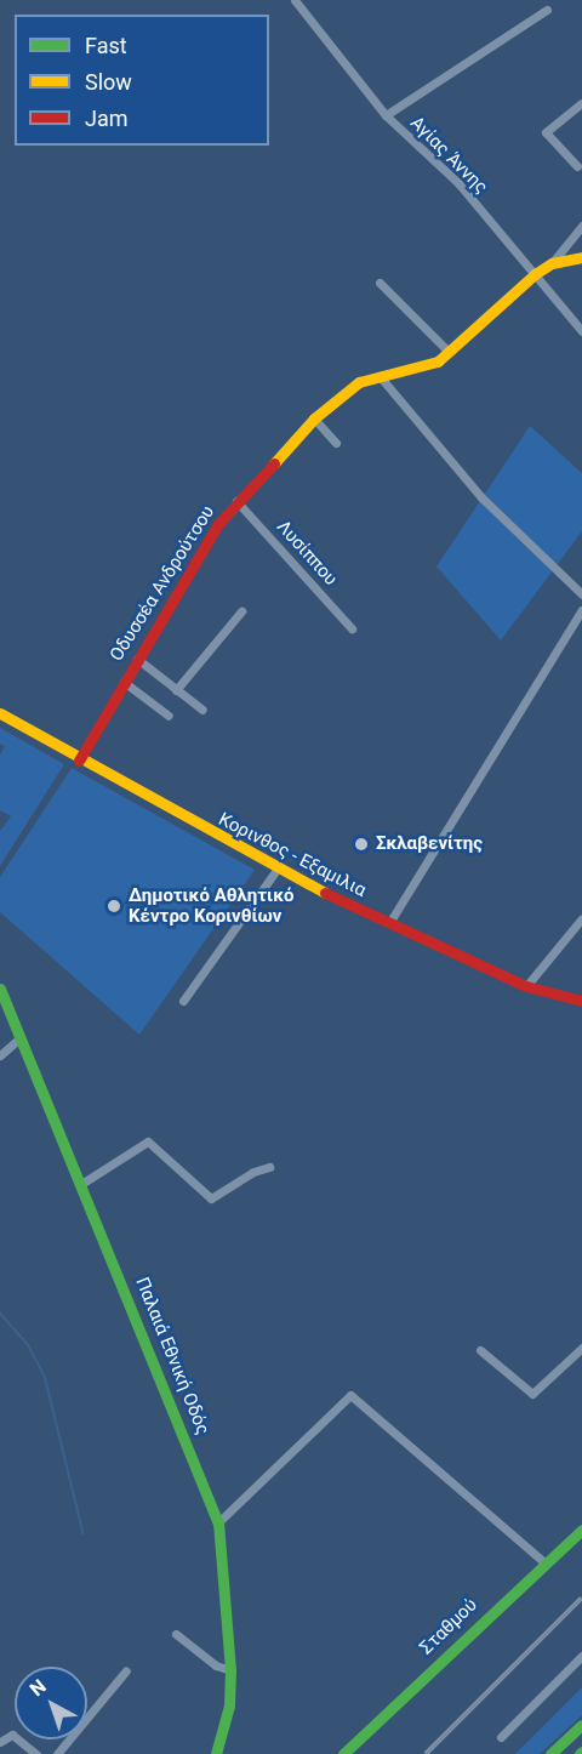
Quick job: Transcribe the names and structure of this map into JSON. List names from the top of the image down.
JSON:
{
  "streets": {
    "main road": [
      "Οδυσσέα Ανδρούτσου",
      "Κορινθος - Εξαμιλια",
      "Παλαιά Εθνική Οδός",
      "Σταθμού"
    ],
    "street": ["Αγίας Άννης", "Λυσίππου"]
  },
  "crossings": [
    ["Αγίας Άννης", "Οδυσσέα Ανδρούτσου"],
    ["Λυσίππου", "Οδυσσέα Ανδρούτσου"],
    ["Οδυσσέα Ανδρούτσου", "Κορινθος - Εξαμιλια"]
  ],
  "places": ["Σκλαβενίτης", "Δημοτικό Αθλητικό Κέντρο Κορινθίων"],
  "legend": ["Fast", "Slow", "Jam"],
  "north": "top left"
}
